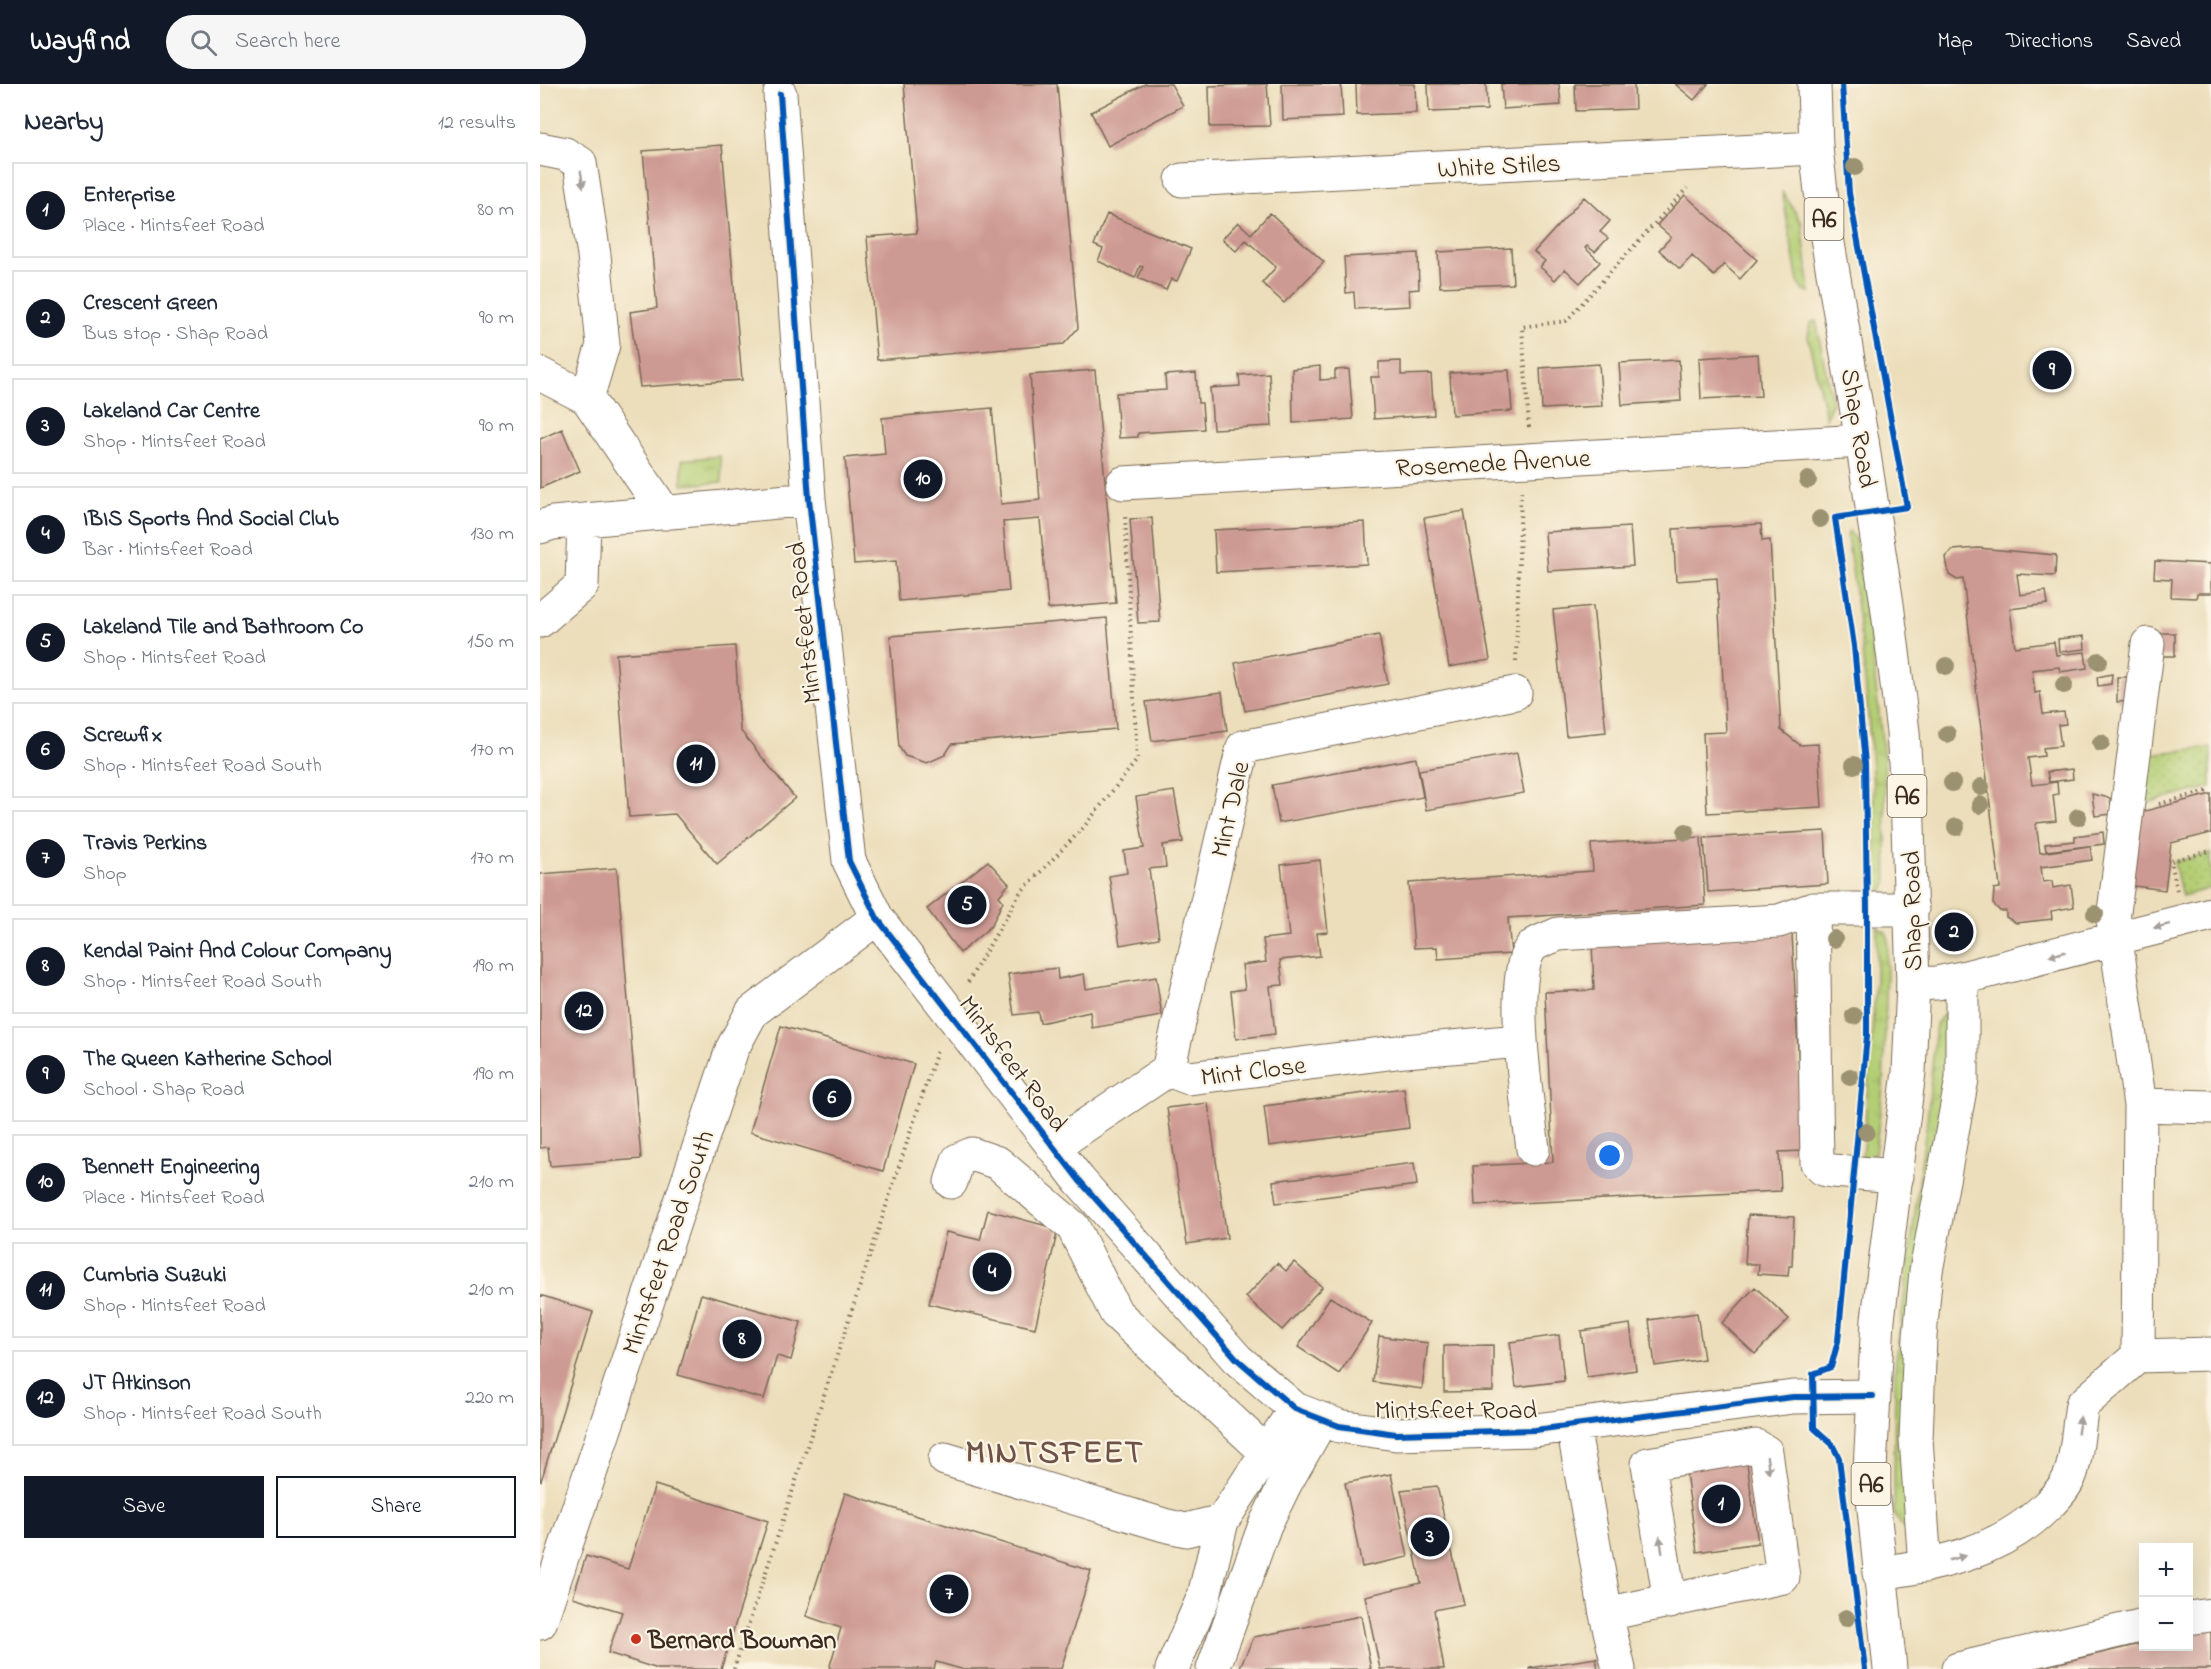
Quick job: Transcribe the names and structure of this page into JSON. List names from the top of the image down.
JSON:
{
  "streets": {
    "main road": [
      "White Stiles",
      "A6",
      "Shap Road",
      "Rosemede Avenue",
      "Mintsfeet Road",
      "Mint Dale",
      "Mint Close",
      "Mintsfeet Road South"
    ]
  },
  "crossings": [
    ["White Stiles", "Shap Road"],
    ["Shap Road", "Rosemede Avenue"],
    ["Shap Road", "Mintsfeet Road"],
    ["Mintsfeet Road", "Mint Close"],
    ["Mintsfeet Road", "Mintsfeet Road South"],
    ["Mint Dale", "Mint Close"]
  ],
  "districts": ["MINTSFEET"],
  "places": ["Bernard Bowman"],
  "page": {
    "header": "Wayfind",
    "search": "Search here",
    "nav": ["Map", "Directions", "Saved"],
    "heading": ["Nearby", "12 results"],
    "list": [
      {
        "mark": "1",
        "name": "Enterprise",
        "note": "Place · Mintsfeet Road",
        "value": "80 m"
      },
      {
        "mark": "2",
        "name": "Crescent Green",
        "note": "Bus stop · Shap Road",
        "value": "90 m"
      },
      {
        "mark": "3",
        "name": "Lakeland Car Centre",
        "note": "Shop · Mintsfeet Road",
        "value": "90 m"
      },
      {
        "mark": "4",
        "name": "IBIS Sports And Social Club",
        "note": "Bar · Mintsfeet Road",
        "value": "130 m"
      },
      {
        "mark": "5",
        "name": "Lakeland Tile and Bathroom Co",
        "note": "Shop · Mintsfeet Road",
        "value": "150 m"
      },
      {
        "mark": "6",
        "name": "Screwfix",
        "note": "Shop · Mintsfeet Road South",
        "value": "170 m"
      },
      {
        "mark": "7",
        "name": "Travis Perkins",
        "note": "Shop",
        "value": "170 m"
      },
      {
        "mark": "8",
        "name": "Kendal Paint And Colour Company",
        "note": "Shop · Mintsfeet Road South",
        "value": "190 m"
      },
      {
        "mark": "9",
        "name": "The Queen Katherine School",
        "note": "School · Shap Road",
        "value": "190 m"
      },
      {
        "mark": "10",
        "name": "Bennett Engineering",
        "note": "Place · Mintsfeet Road",
        "value": "210 m"
      },
      {
        "mark": "11",
        "name": "Cumbria Suzuki",
        "note": "Shop · Mintsfeet Road",
        "value": "210 m"
      },
      {
        "mark": "12",
        "name": "JT Atkinson",
        "note": "Shop · Mintsfeet Road South",
        "value": "220 m"
      }
    ],
    "pins": [
      "9",
      "10",
      "11",
      "5",
      "2",
      "12",
      "6",
      "4",
      "8",
      "1",
      "3",
      "7"
    ],
    "buttons": ["Save", "Share"],
    "map_buttons": ["+", "−"]
  }
}
